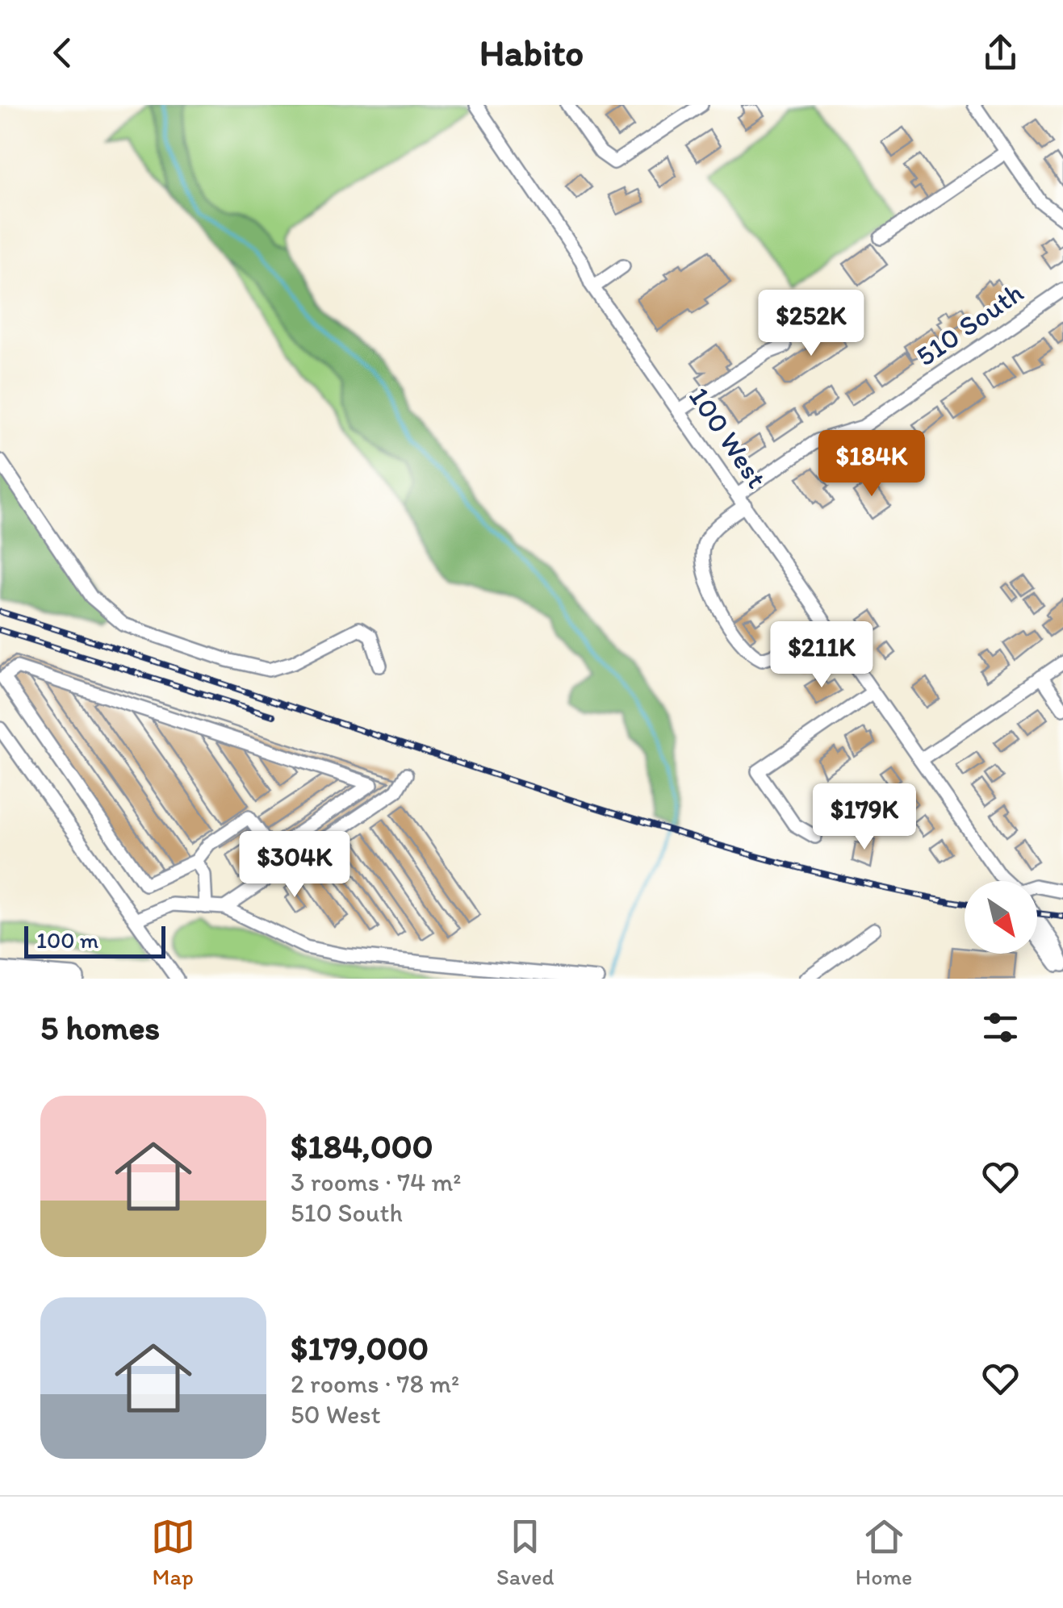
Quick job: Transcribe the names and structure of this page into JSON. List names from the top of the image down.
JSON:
{
  "streets": {
    "street": ["510 South", "100 West"]
  },
  "crossings": [
    ["510 South", "100 West"]
  ],
  "scale_bar": "100 m",
  "north": "bottom right",
  "page": {
    "header": "Habito",
    "price": [
      "$252K",
      "$184K",
      "$211K",
      "$179K",
      "$304K"
    ],
    "scale": "100 m",
    "heading": "5 homes",
    "list": [
      {
        "name": "$184,000",
        "note": "3 rooms · 74 m² · 510 South"
      },
      {
        "name": "$179,000",
        "note": "2 rooms · 78 m² · 50 West"
      }
    ],
    "tabs": ["Map", "Saved", "Home"]
  }
}
